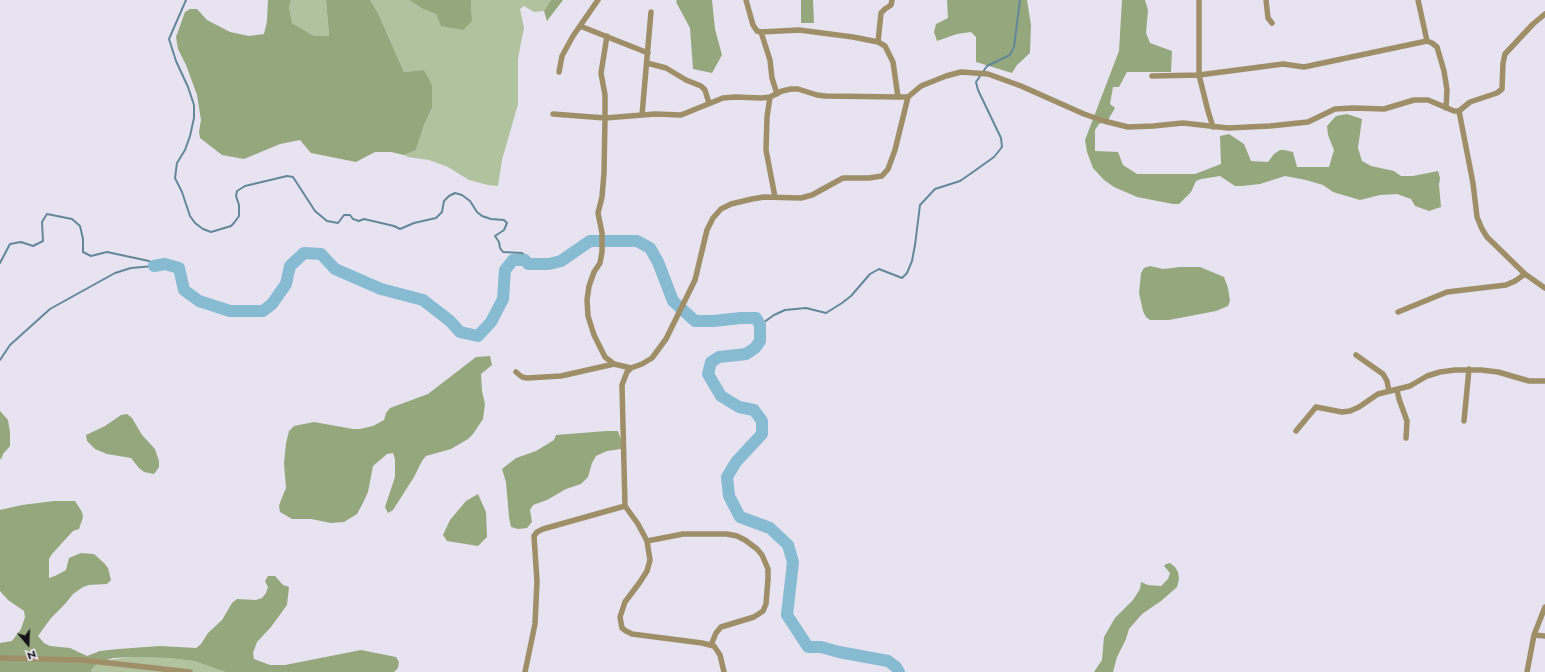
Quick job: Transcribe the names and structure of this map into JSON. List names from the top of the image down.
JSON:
{
  "north": "bottom"
}
